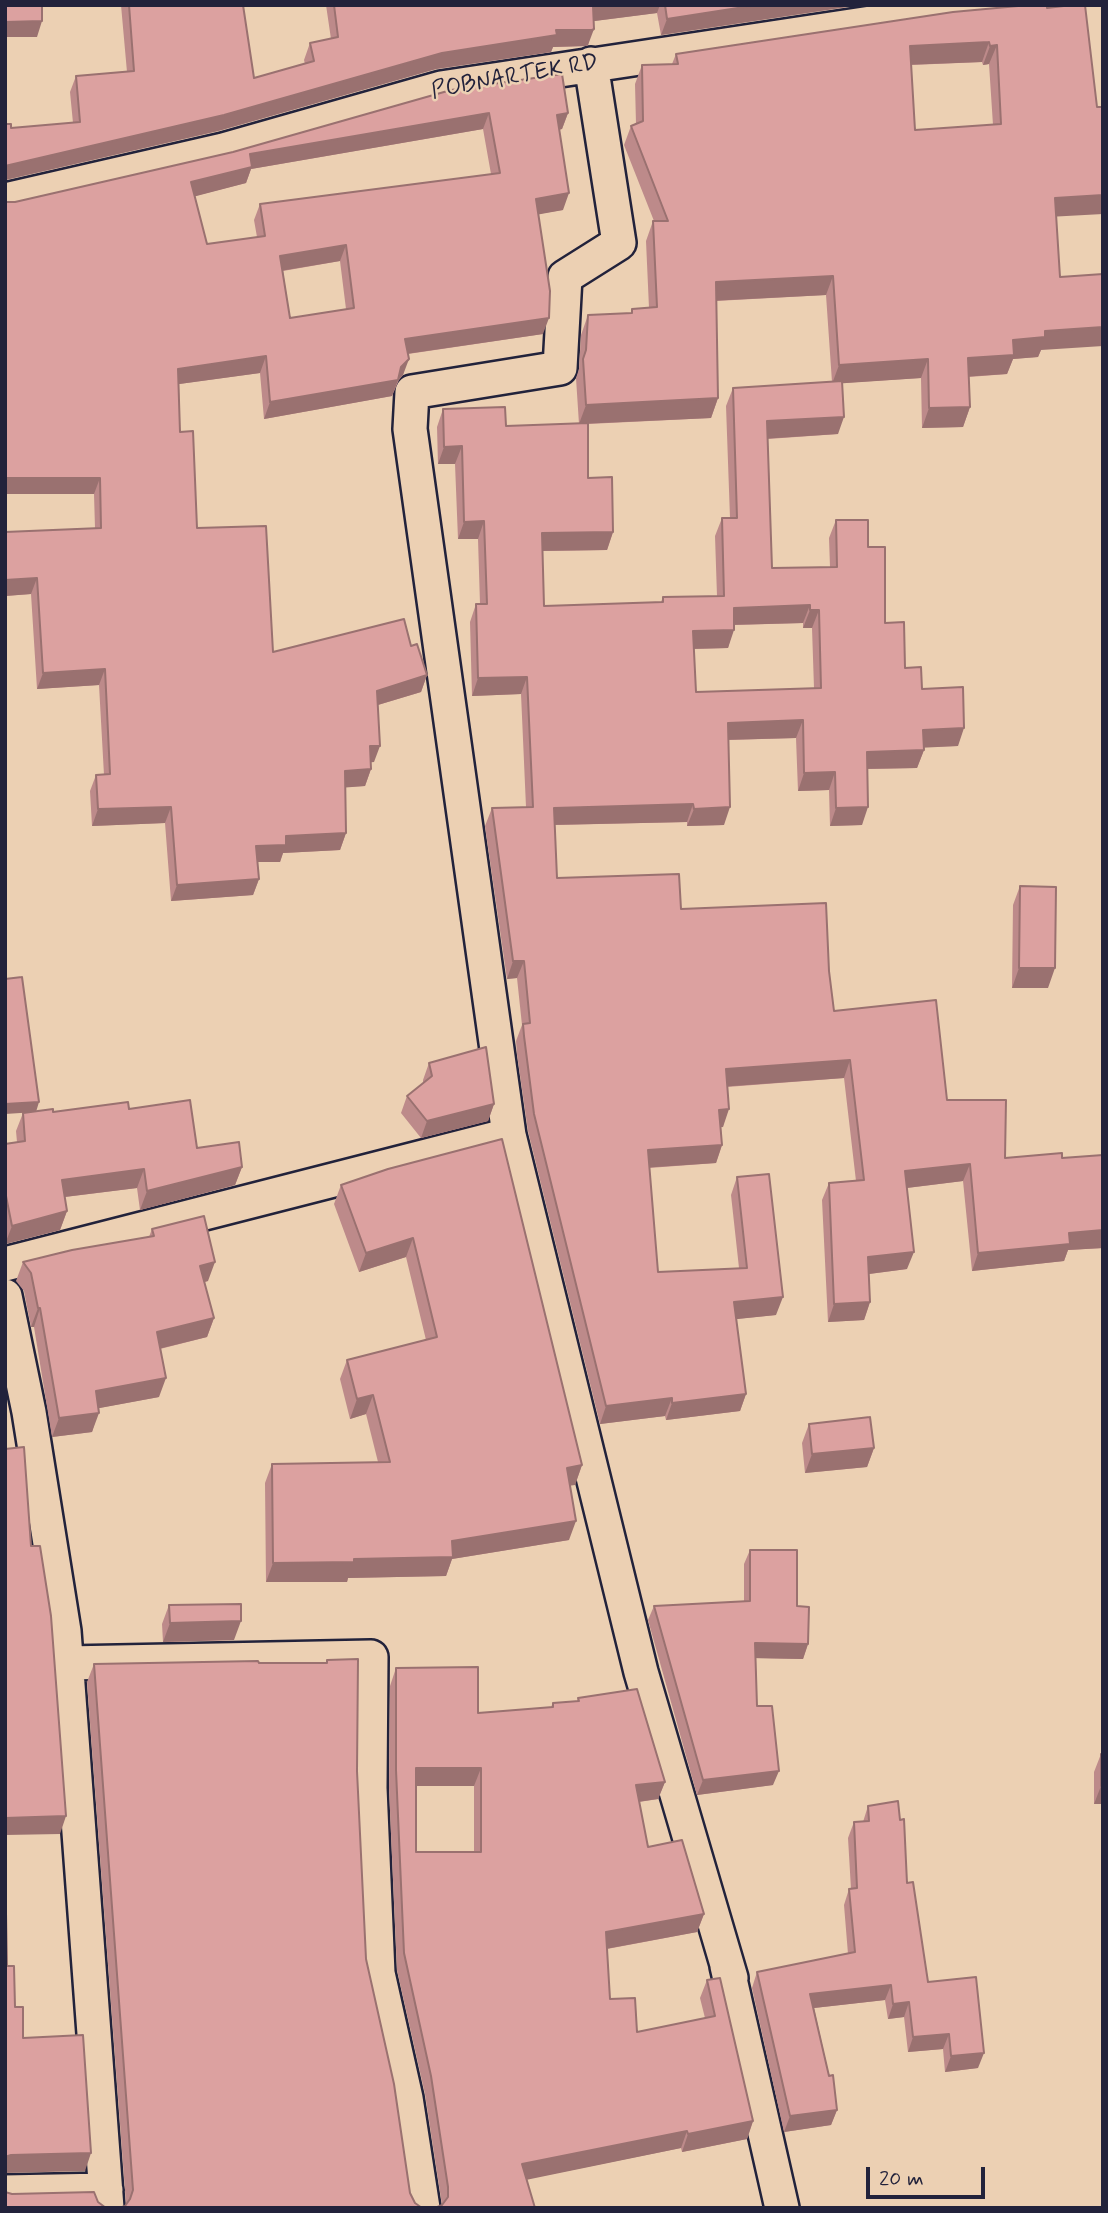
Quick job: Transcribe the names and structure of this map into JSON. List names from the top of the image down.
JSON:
{
  "streets": {
    "street": ["POBNARTEK RD"]
  },
  "scale_bar": "20 m"
}
